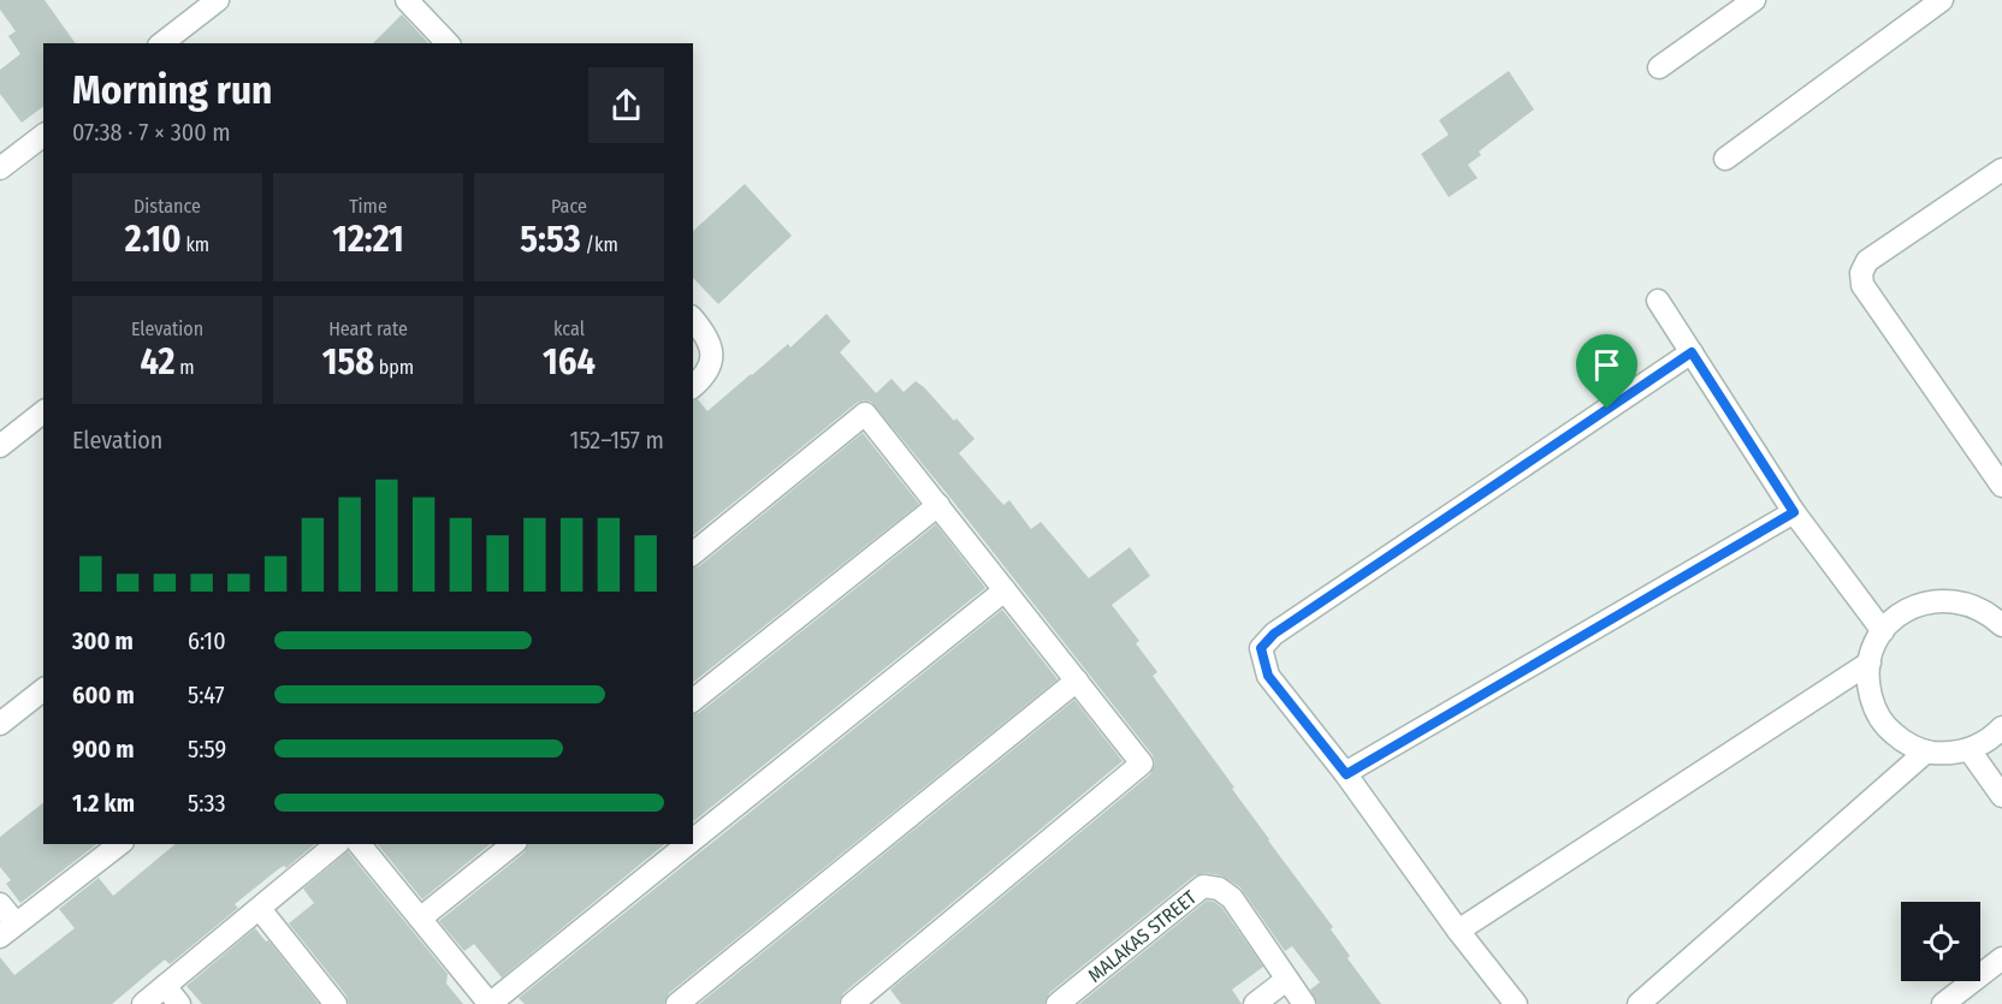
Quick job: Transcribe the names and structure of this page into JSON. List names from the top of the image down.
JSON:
{
  "streets": {
    "street": ["MALAKAS STREET"]
  },
  "page": {
    "heading": ["Morning run", "07:38 · 7 × 300 m"],
    "stats": [
      ["Distance", "2.10 km"],
      ["Time", "12:21"],
      ["Pace", "5:53 /km"],
      ["Elevation", "42 m"],
      ["Heart rate", "158 bpm"],
      ["kcal", "164"]
    ],
    "chart": ["Elevation", "152–157 m"],
    "list": [
      {
        "name": "300 m",
        "note": "6:10"
      },
      {
        "name": "600 m",
        "note": "5:47"
      },
      {
        "name": "900 m",
        "note": "5:59"
      },
      {
        "name": "1.2 km",
        "note": "5:33"
      }
    ]
  }
}
